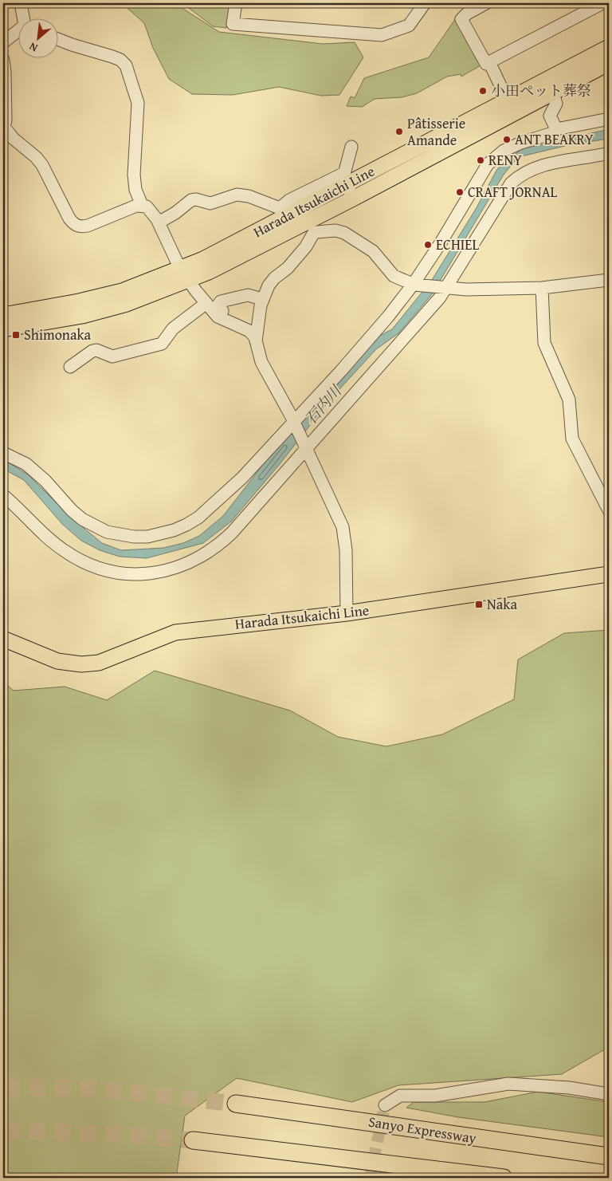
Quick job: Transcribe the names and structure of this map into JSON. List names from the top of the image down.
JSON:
{
  "streets": {
    "highway": ["Sanyo Expressway"],
    "main road": ["Harada Itsukaichi Line"]
  },
  "water": ["石内川"],
  "places": {
    "other": [
      "小田ペット葬祭",
      "Pâtisserie Amande",
      "ANT BEAKRY",
      "RENY",
      "CRAFT JORNAL",
      "ECHIEL"
    ],
    "transit": ["Shimonaka", "Naka"]
  },
  "north": "bottom left"
}
